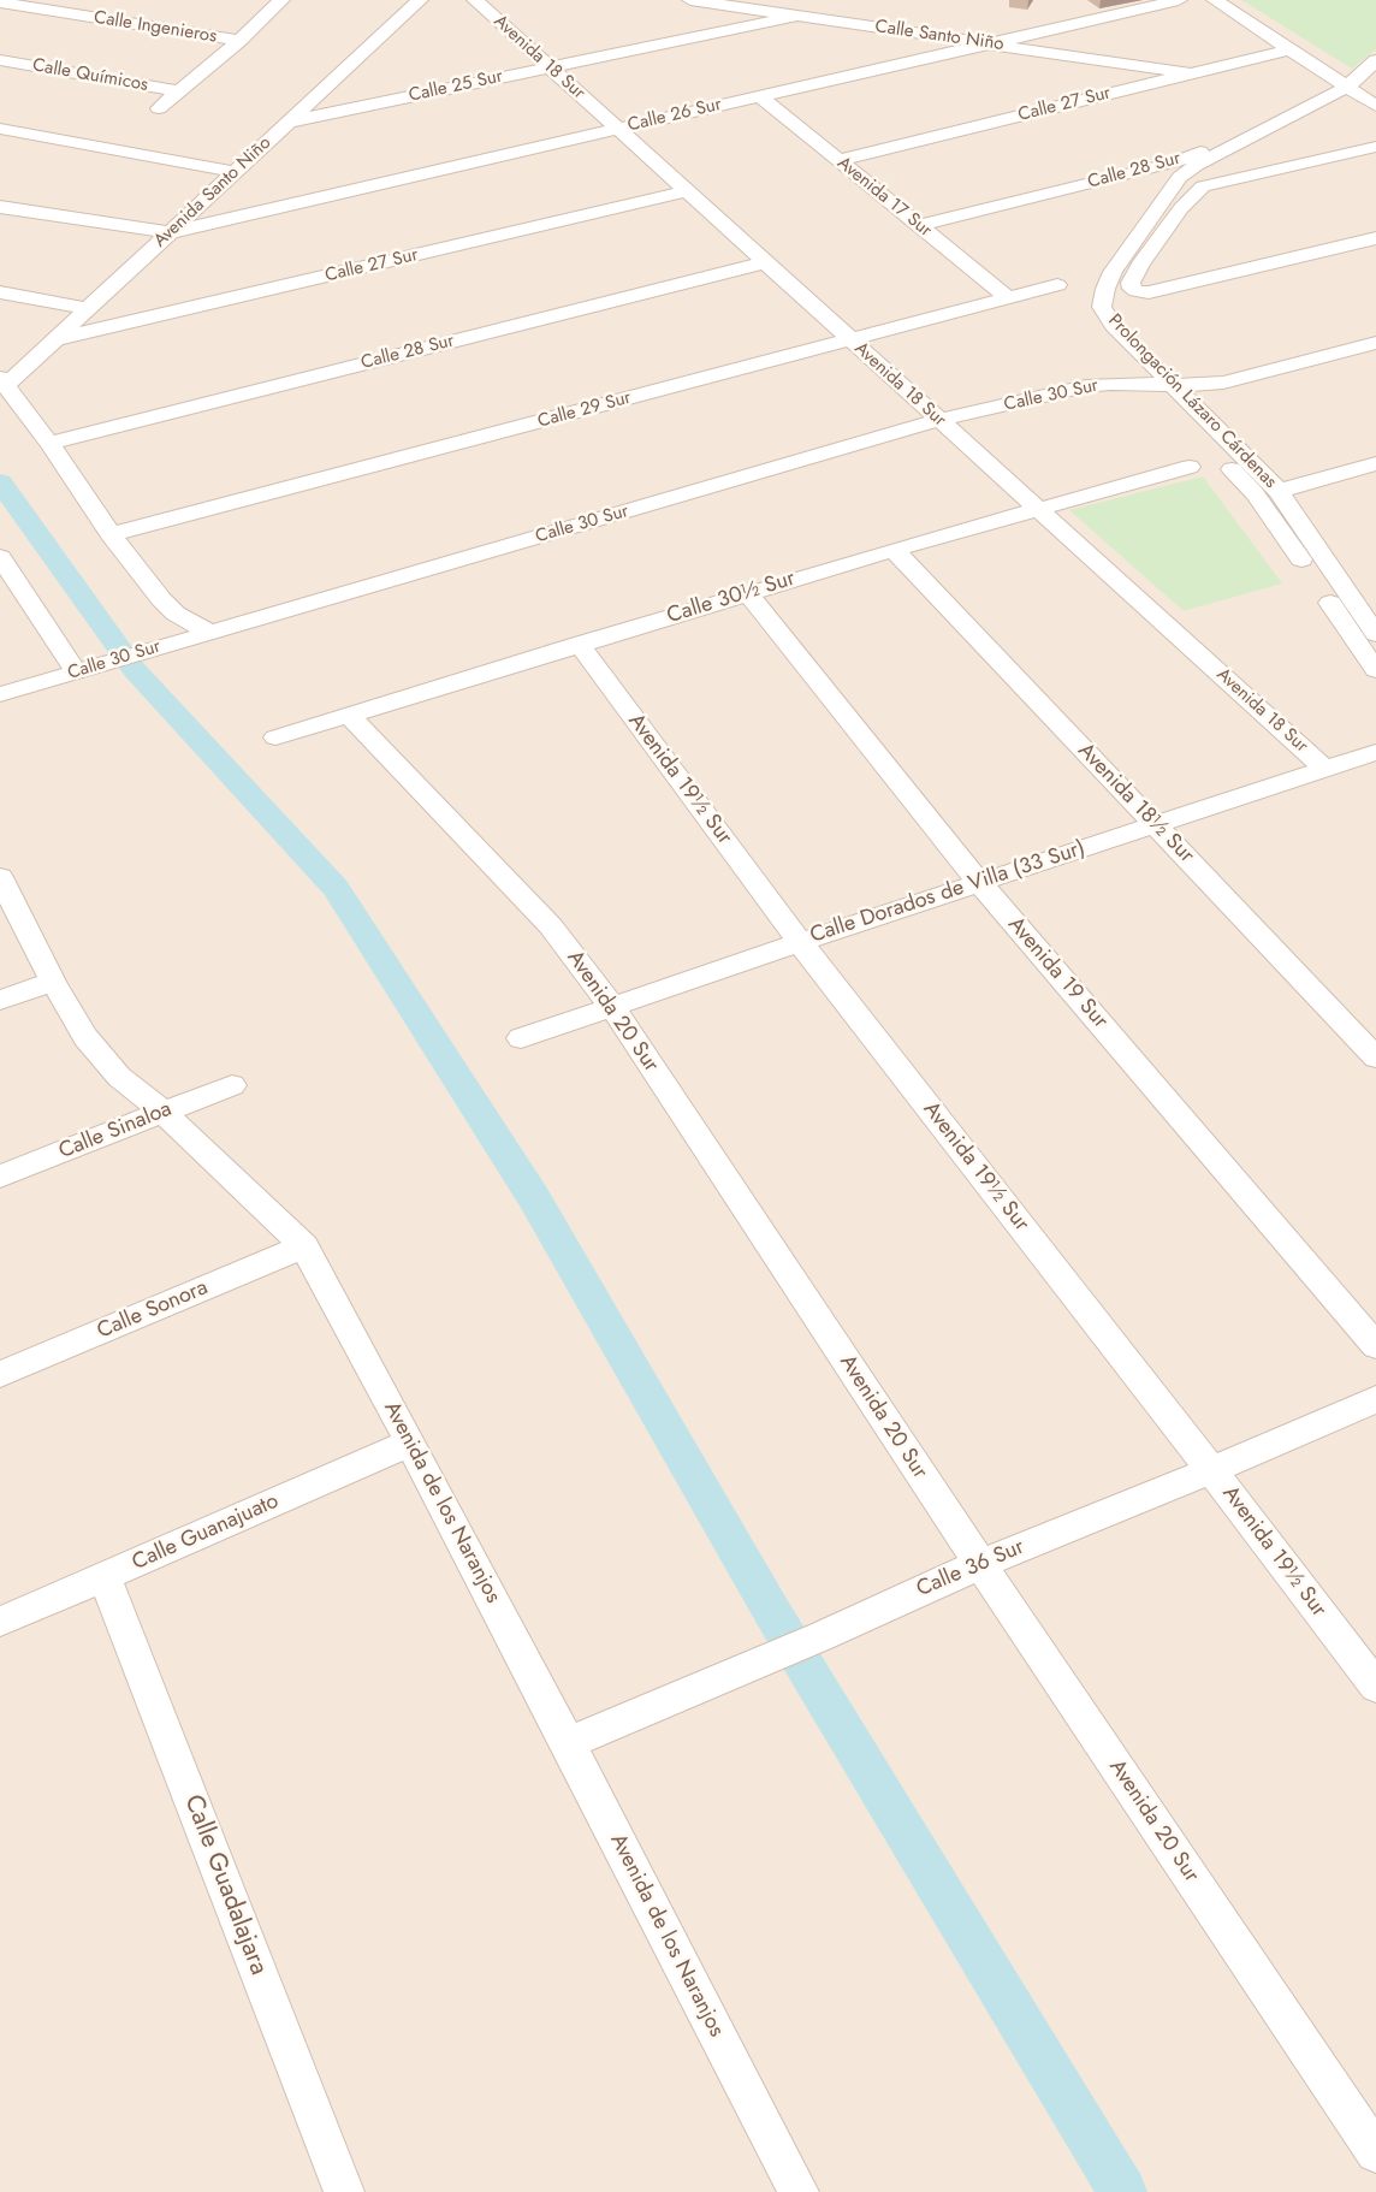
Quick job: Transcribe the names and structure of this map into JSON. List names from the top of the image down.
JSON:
{
  "streets": {
    "street": [
      "Calle Ingenieros",
      "Calle Santo Niño",
      "Avenida 18 Sur",
      "Calle Químicos",
      "Calle 25 Sur",
      "Calle 27 Sur",
      "Calle 26 Sur",
      "Calle 28 Sur",
      "Avenida Santo Niño",
      "Avenida 17 Sur",
      "Calle 30 Sur",
      "Prolongación Lázaro Cárdenas",
      "Calle 29 Sur",
      "Calle 30½ Sur",
      "Avenida 19½ Sur",
      "Avenida 18½ Sur",
      "Calle Dorados de Villa (33 Sur)",
      "Avenida 19 Sur",
      "Avenida 20 Sur",
      "Calle Sinaloa",
      "Calle Sonora",
      "Avenida de los Naranjos",
      "Calle Guanajuato",
      "Calle 36 Sur",
      "Calle Guadalajara"
    ]
  },
  "crossings": [
    ["Calle Santo Niño", "Calle 25 Sur"],
    ["Calle Santo Niño", "Calle 27 Sur"],
    ["Calle Santo Niño", "Calle 26 Sur"],
    ["Avenida 18 Sur", "Calle 25 Sur"],
    ["Avenida 18 Sur", "Calle 27 Sur"],
    ["Avenida 18 Sur", "Calle 26 Sur"],
    ["Avenida 18 Sur", "Calle 28 Sur"],
    ["Avenida 18 Sur", "Calle 30 Sur"],
    ["Avenida 18 Sur", "Calle 29 Sur"],
    ["Avenida 18 Sur", "Calle 30½ Sur"],
    ["Avenida 18 Sur", "Calle Dorados de Villa (33 Sur)"],
    ["Calle 25 Sur", "Avenida Santo Niño"],
    ["Calle 27 Sur", "Avenida Santo Niño"],
    ["Calle 27 Sur", "Avenida 17 Sur"],
    ["Calle 26 Sur", "Avenida Santo Niño"],
    ["Calle 26 Sur", "Avenida 17 Sur"],
    ["Calle 28 Sur", "Avenida 17 Sur"],
    ["Calle 28 Sur", "Prolongación Lázaro Cárdenas"],
    ["Avenida 17 Sur", "Calle 29 Sur"],
    ["Calle 30 Sur", "Prolongación Lázaro Cárdenas"],
    ["Calle 30½ Sur", "Avenida 19½ Sur"],
    ["Calle 30½ Sur", "Avenida 18½ Sur"],
    ["Calle 30½ Sur", "Avenida 19 Sur"],
    ["Calle 30½ Sur", "Avenida 20 Sur"],
    ["Avenida 19½ Sur", "Calle Dorados de Villa (33 Sur)"],
    ["Avenida 19½ Sur", "Calle 36 Sur"],
    ["Avenida 18½ Sur", "Calle Dorados de Villa (33 Sur)"],
    ["Calle Dorados de Villa (33 Sur)", "Avenida 19 Sur"],
    ["Calle Dorados de Villa (33 Sur)", "Avenida 20 Sur"],
    ["Avenida 20 Sur", "Calle 36 Sur"],
    ["Calle Sinaloa", "Avenida de los Naranjos"],
    ["Calle Sonora", "Avenida de los Naranjos"],
    ["Avenida de los Naranjos", "Calle Guanajuato"],
    ["Avenida de los Naranjos", "Calle 36 Sur"],
    ["Calle Guanajuato", "Calle Guadalajara"]
  ]
}
